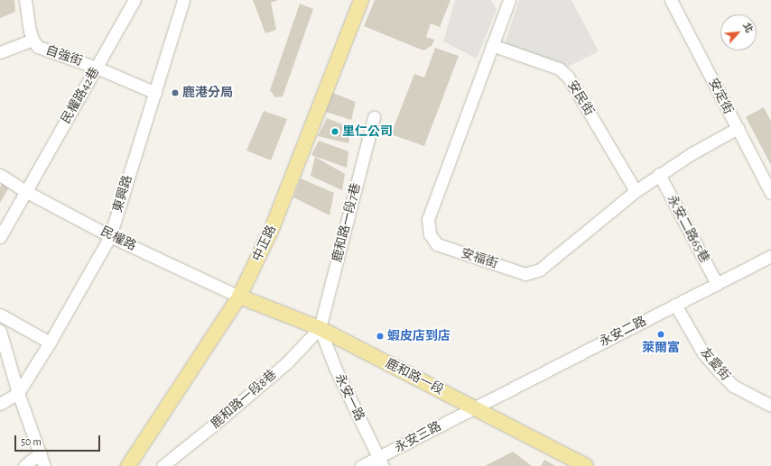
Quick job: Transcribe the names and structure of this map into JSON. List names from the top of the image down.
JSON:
{
  "streets": {
    "main road": ["中正路", "鹿和路一段"],
    "street": [
      "自強街",
      "民權路42巷",
      "安定街",
      "安民街",
      "東興路",
      "鹿和路一段7巷",
      "永安二路65巷",
      "民權路",
      "安福街",
      "永安二路",
      "友愛街",
      "永安一路",
      "鹿和路一段8巷",
      "永安三路"
    ]
  },
  "crossings": [
    ["自強街", "民權路42巷"],
    ["自強街", "東興路"],
    ["民權路42巷", "民權路"],
    ["安定街", "安福街"],
    ["安民街", "安福街"],
    ["東興路", "民權路"],
    ["鹿和路一段7巷", "鹿和路一段"],
    ["鹿和路一段7巷", "永安一路"],
    ["鹿和路一段7巷", "鹿和路一段8巷"],
    ["永安二路65巷", "安福街"],
    ["永安二路65巷", "永安二路"],
    ["民權路", "中正路"],
    ["民權路", "鹿和路一段"],
    ["中正路", "鹿和路一段"],
    ["永安二路", "友愛街"],
    ["永安二路", "鹿和路一段"],
    ["永安二路", "永安三路"],
    ["鹿和路一段", "永安一路"],
    ["鹿和路一段", "鹿和路一段8巷"],
    ["鹿和路一段", "永安三路"],
    ["永安一路", "鹿和路一段8巷"],
    ["永安一路", "永安三路"]
  ],
  "places": [
    "鹿港分局",
    "里仁公司",
    "萊爾富",
    "蝦皮店到店"
  ],
  "scale_bar": "50 m",
  "north": "top right"
}
